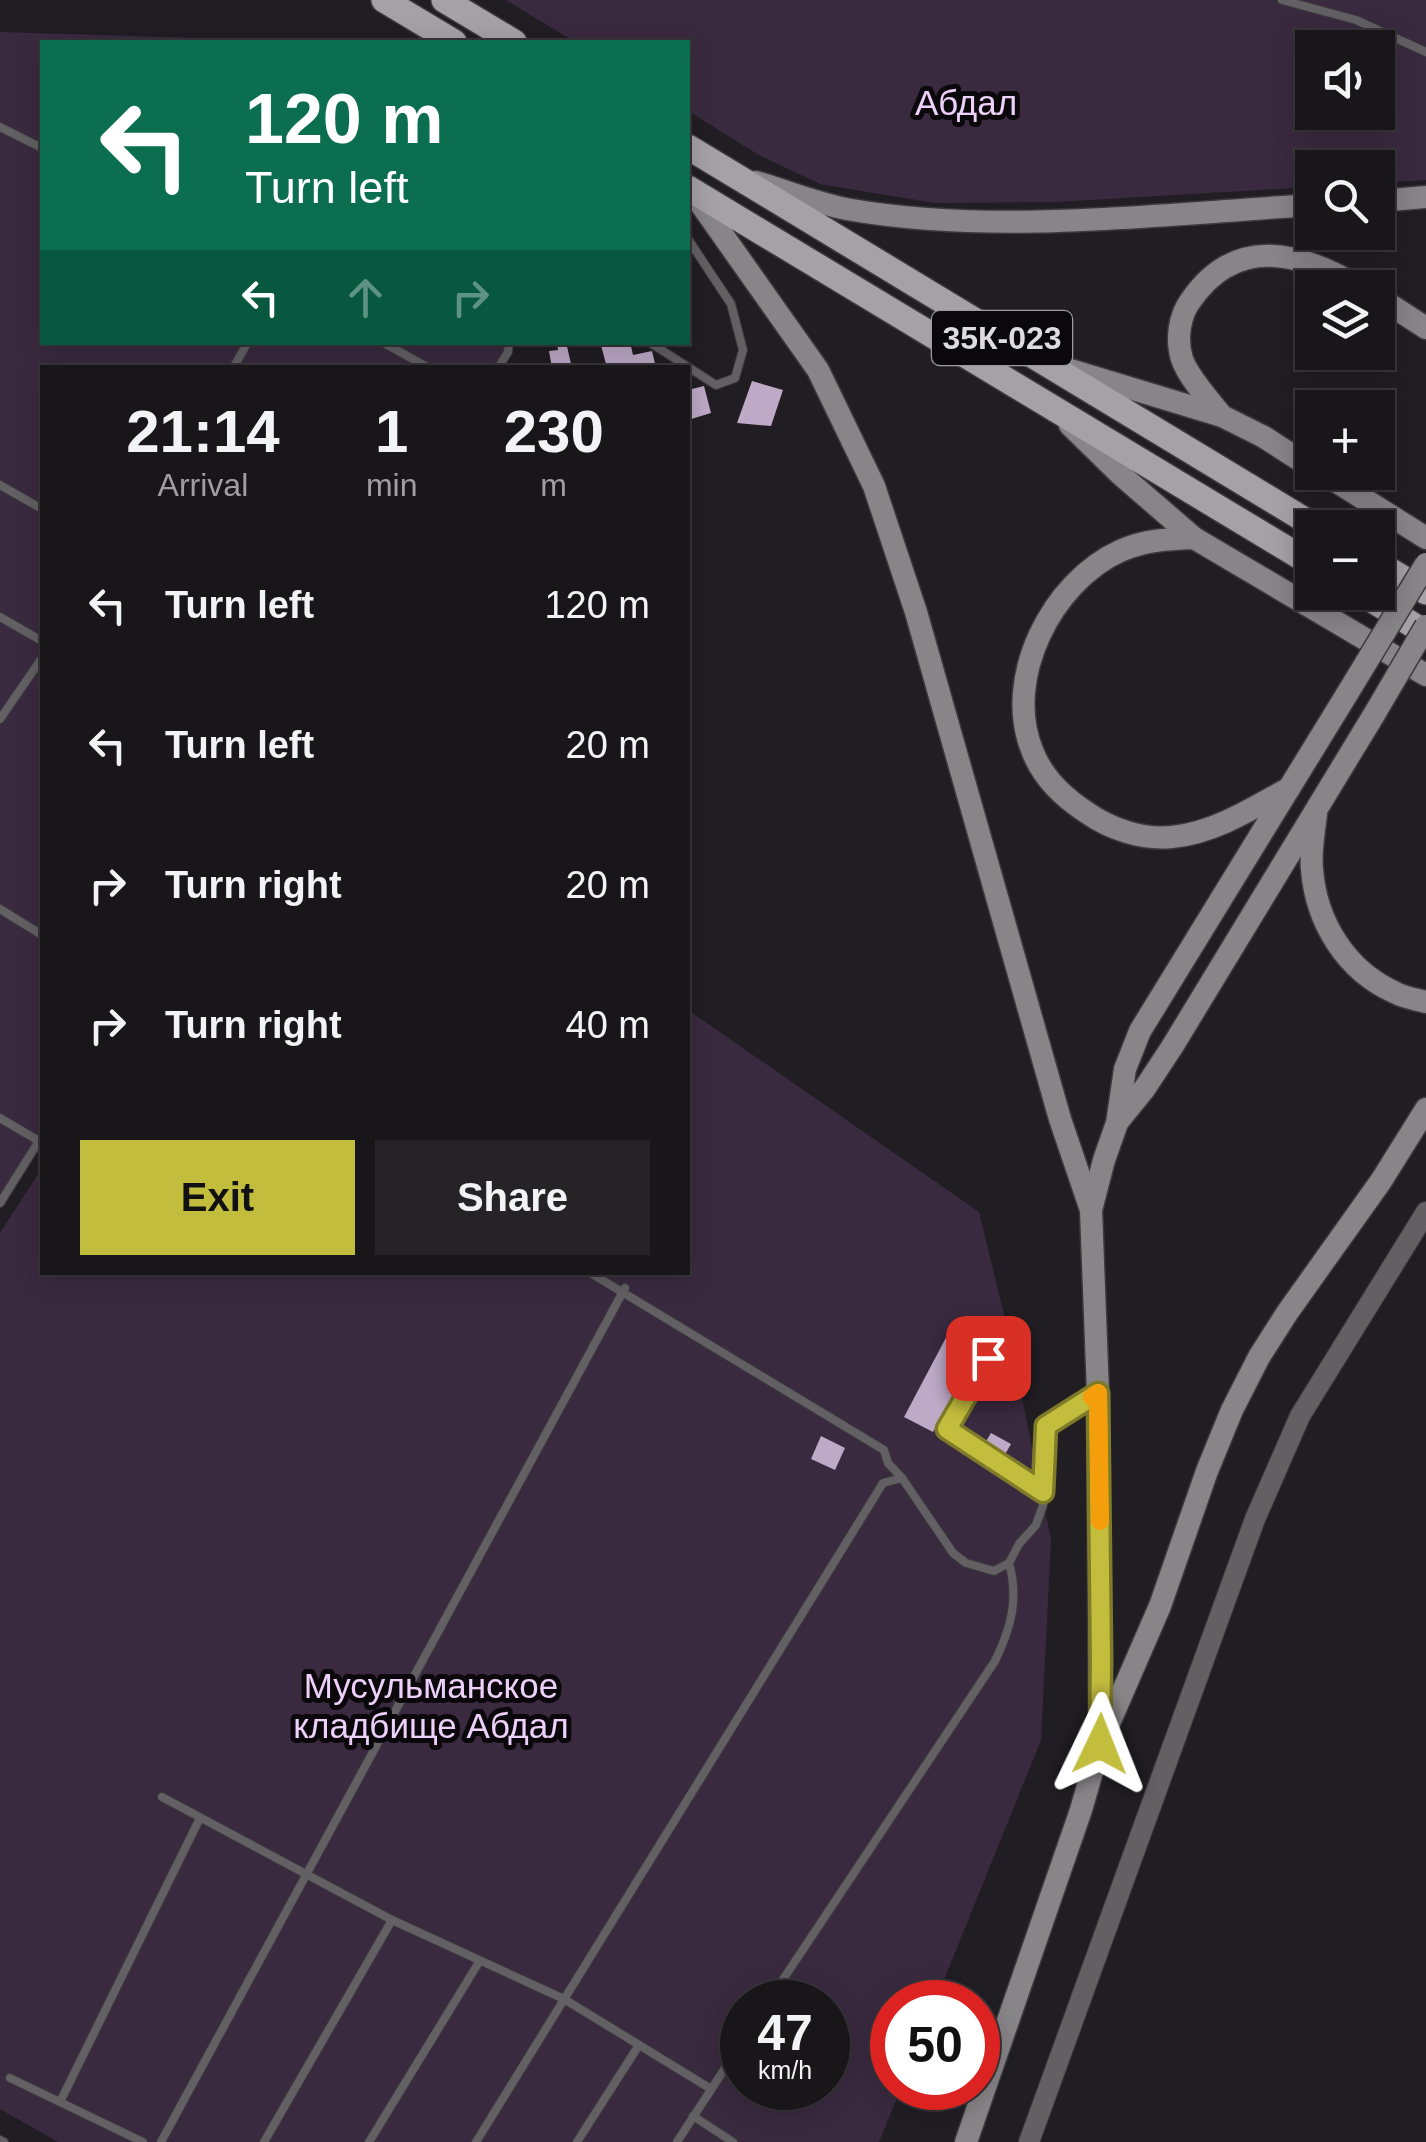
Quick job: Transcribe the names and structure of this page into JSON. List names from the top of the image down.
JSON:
{
  "streets": {
    "main road": ["35К-023"]
  },
  "parks": ["Абдал", "Мусульманское кладбище Абдал"],
  "page": {
    "map_buttons": ["+", "−"],
    "turn": ["120 m", "Turn left"],
    "eta": [
      "21:14",
      "Arrival",
      "1",
      "min",
      "230",
      "m"
    ],
    "list": [
      {
        "name": "Turn left",
        "value": "120 m"
      },
      {
        "name": "Turn left",
        "value": "20 m"
      },
      {
        "name": "Turn right",
        "value": "20 m"
      },
      {
        "name": "Turn right",
        "value": "40 m"
      }
    ],
    "buttons": ["Exit", "Share"],
    "speed": "47 km/h",
    "limit": "50"
  }
}
